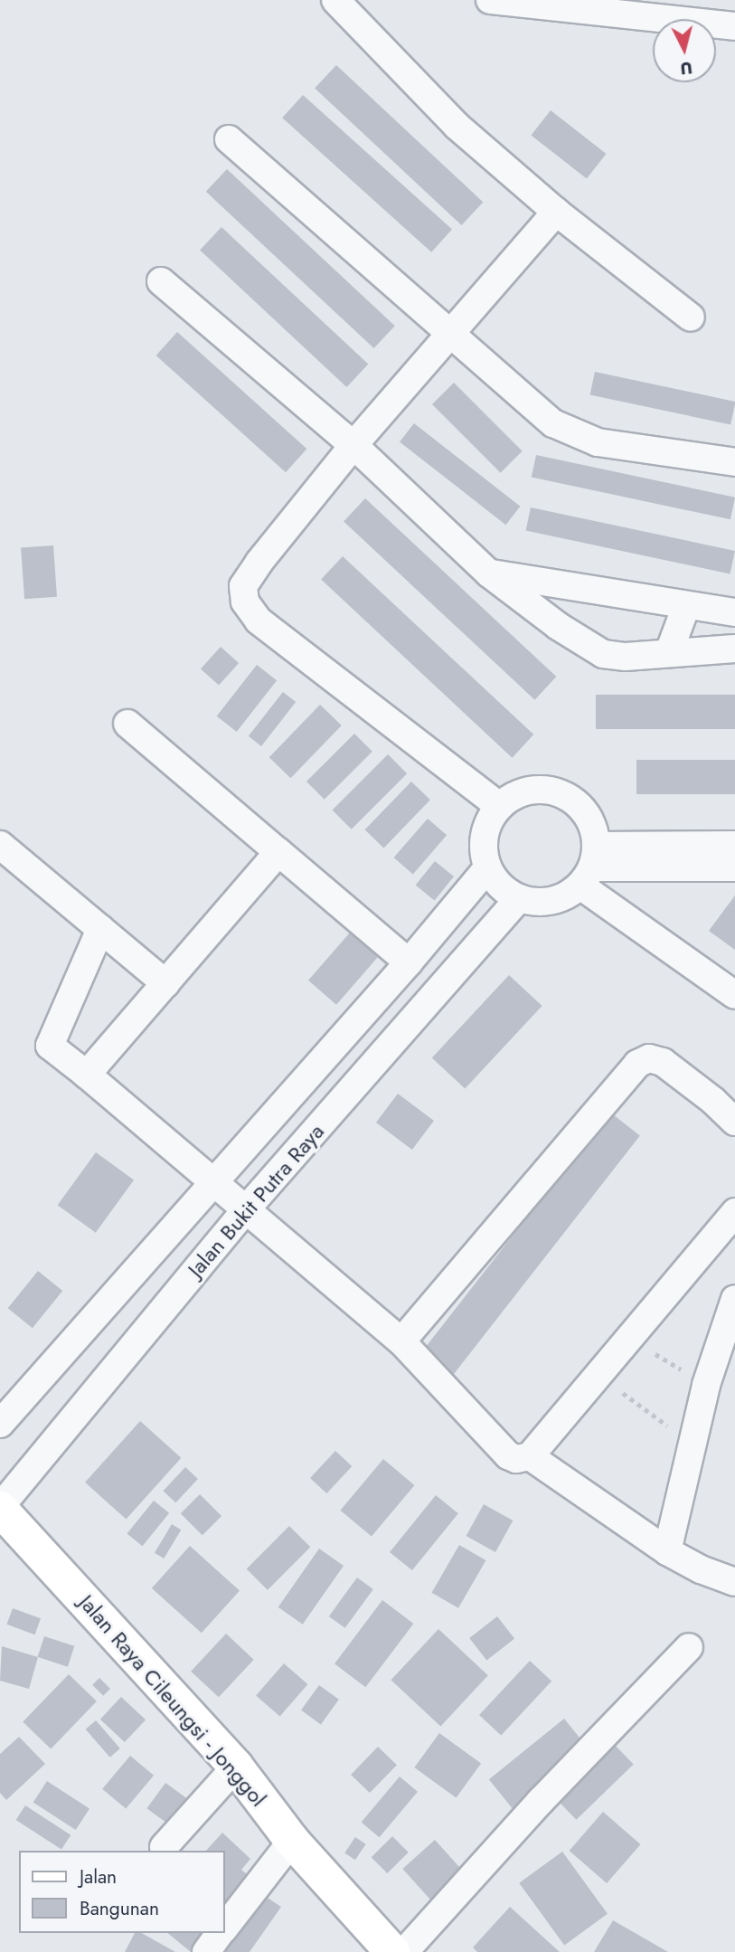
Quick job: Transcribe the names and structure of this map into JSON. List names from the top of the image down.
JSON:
{
  "streets": {
    "main road": ["Jalan Raya Cileungsi - Jonggol"],
    "street": ["Jalan Bukit Putra Raya"]
  },
  "crossings": [
    ["Jalan Bukit Putra Raya", "Jalan Raya Cileungsi - Jonggol"]
  ],
  "legend": ["Jalan", "Bangunan"],
  "north": "bottom"
}
